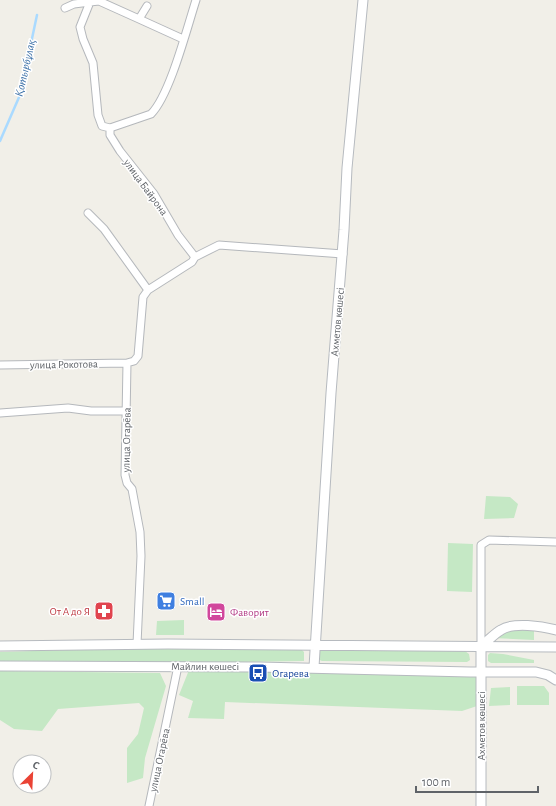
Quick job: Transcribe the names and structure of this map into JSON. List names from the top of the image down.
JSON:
{
  "streets": {
    "main road": ["Ахметов көшесі", "Майлин көшесі"],
    "street": ["улица Байрона", "улица Рокотова", "улица Огарёва"]
  },
  "crossings": [
    ["Ахметов көшесі", "Майлин көшесі"],
    ["улица Рокотова", "улица Огарёва"],
    ["улица Огарёва", "Майлин көшесі"]
  ],
  "water": ["Қотырбұлақ"],
  "places": {
    "supermarket": ["Small"],
    "pharmacy": ["От А до Я"],
    "hotel": ["Фаворит"],
    "bus stop": ["Огарева"]
  },
  "scale_bar": "100 m",
  "north": "top right"
}
